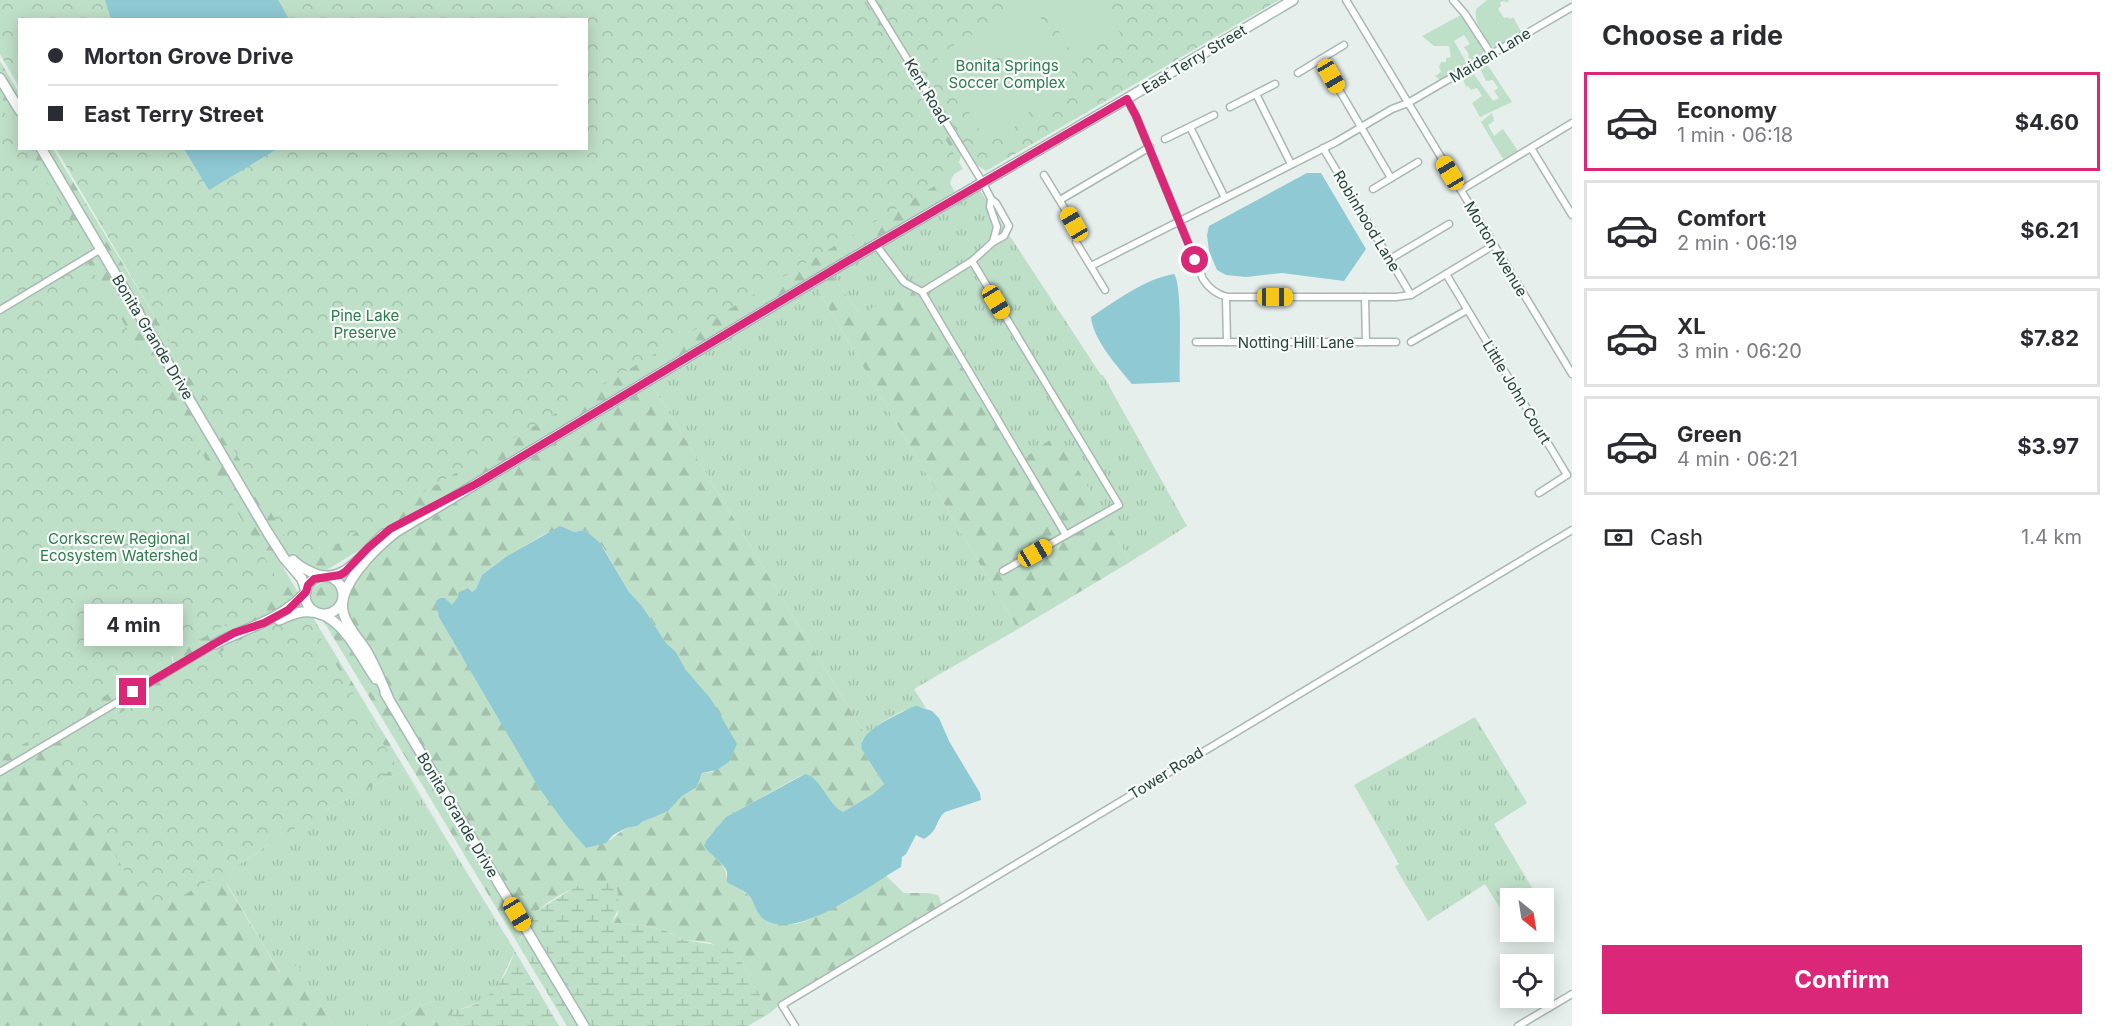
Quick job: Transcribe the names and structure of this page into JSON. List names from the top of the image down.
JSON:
{
  "streets": {
    "street": [
      "Maiden Lane",
      "East Terry Street",
      "Kent Road",
      "Robinhood Lane",
      "Morton Avenue",
      "Bonita Grande Drive",
      "Notting Hill Lane",
      "Little John Court",
      "Tower Road"
    ]
  },
  "crossings": [
    ["Maiden Lane", "Robinhood Lane"],
    ["Maiden Lane", "Morton Avenue"],
    ["East Terry Street", "Kent Road"],
    ["East Terry Street", "Bonita Grande Drive"]
  ],
  "parks": ["Bonita Springs Soccer Complex", "Pine Lake Preserve", "Corkscrew Regional Ecosystem Watershed"],
  "north": "bottom right",
  "page": {
    "heading": "Choose a ride",
    "banner": ["Morton Grove Drive", "East Terry Street"],
    "list": [
      {
        "name": "Economy",
        "note": "1 min · 06:18",
        "value": "$4.60"
      },
      {
        "name": "Comfort",
        "note": "2 min · 06:19",
        "value": "$6.21"
      },
      {
        "name": "XL",
        "note": "3 min · 06:20",
        "value": "$7.82"
      },
      {
        "name": "Green",
        "note": "4 min · 06:21",
        "value": "$3.97"
      }
    ],
    "pay": ["Cash", "1.4 km"],
    "bubble": "4 min",
    "buttons": "Confirm"
  }
}
